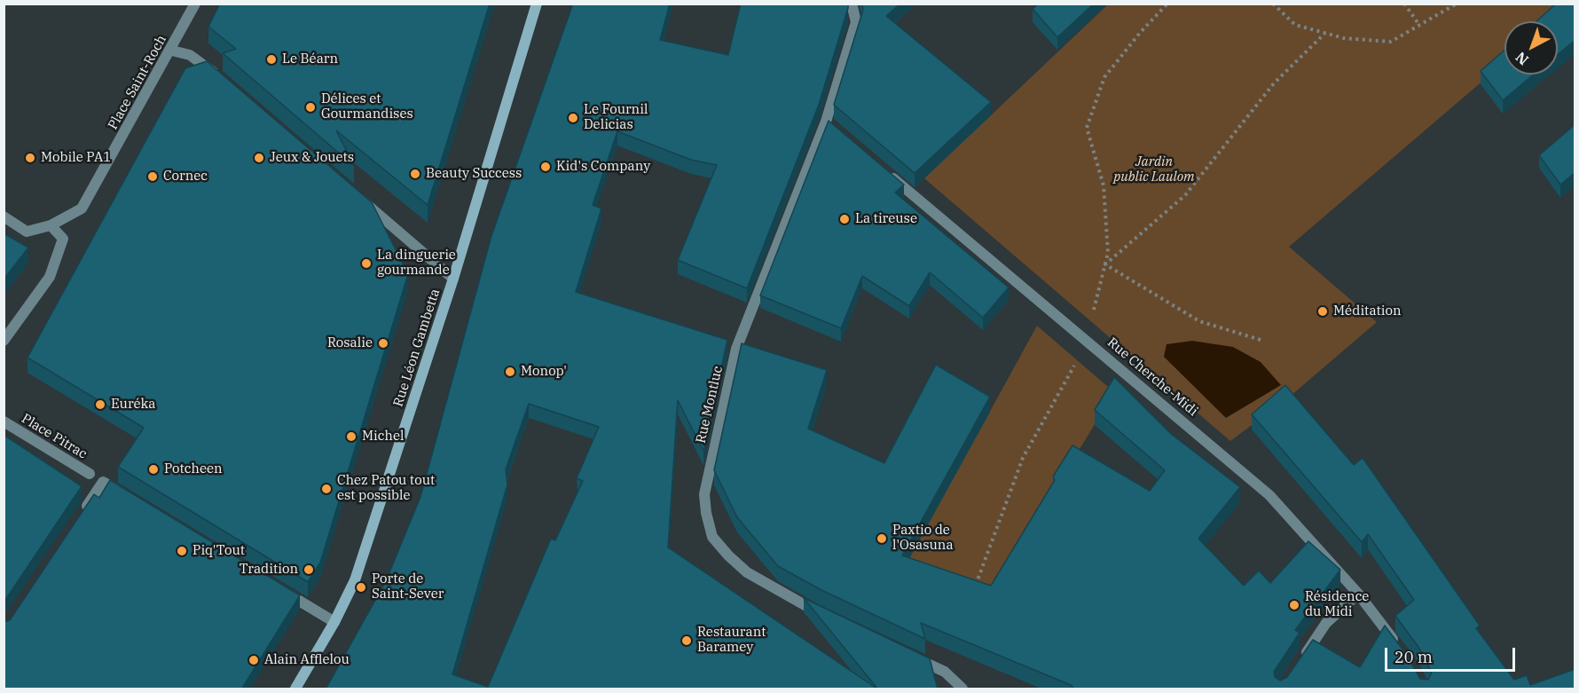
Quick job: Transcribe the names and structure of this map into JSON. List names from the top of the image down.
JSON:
{
  "streets": {
    "street": [
      "Place Saint-Roch",
      "Rue Léon Gambetta",
      "Rue Cherche-Midi",
      "Rue Montluc",
      "Place Pitrac"
    ]
  },
  "parks": ["Jardin public Laulom"],
  "places": [
    "Le Béarn",
    "Délices et Gourmandises",
    "Le Fournil Delicias",
    "Mobile PA1",
    "Jeux & Jouets",
    "Kid's Company",
    "Beauty Success",
    "Cornec",
    "La tireuse",
    "La dinguerie gourmande",
    "Méditation",
    "Rosalie",
    "Monop'",
    "Euréka",
    "Michel",
    "Potcheen",
    "Chez Patou tout est possible",
    "Paxtio de l'Osasuna",
    "Piq'Tout",
    "Tradition",
    "Porte de Saint-Sever",
    "Résidence du Midi",
    "Restaurant Baramey",
    "Alain Afflelou"
  ],
  "scale_bar": "20 m",
  "north": "bottom left"
}
